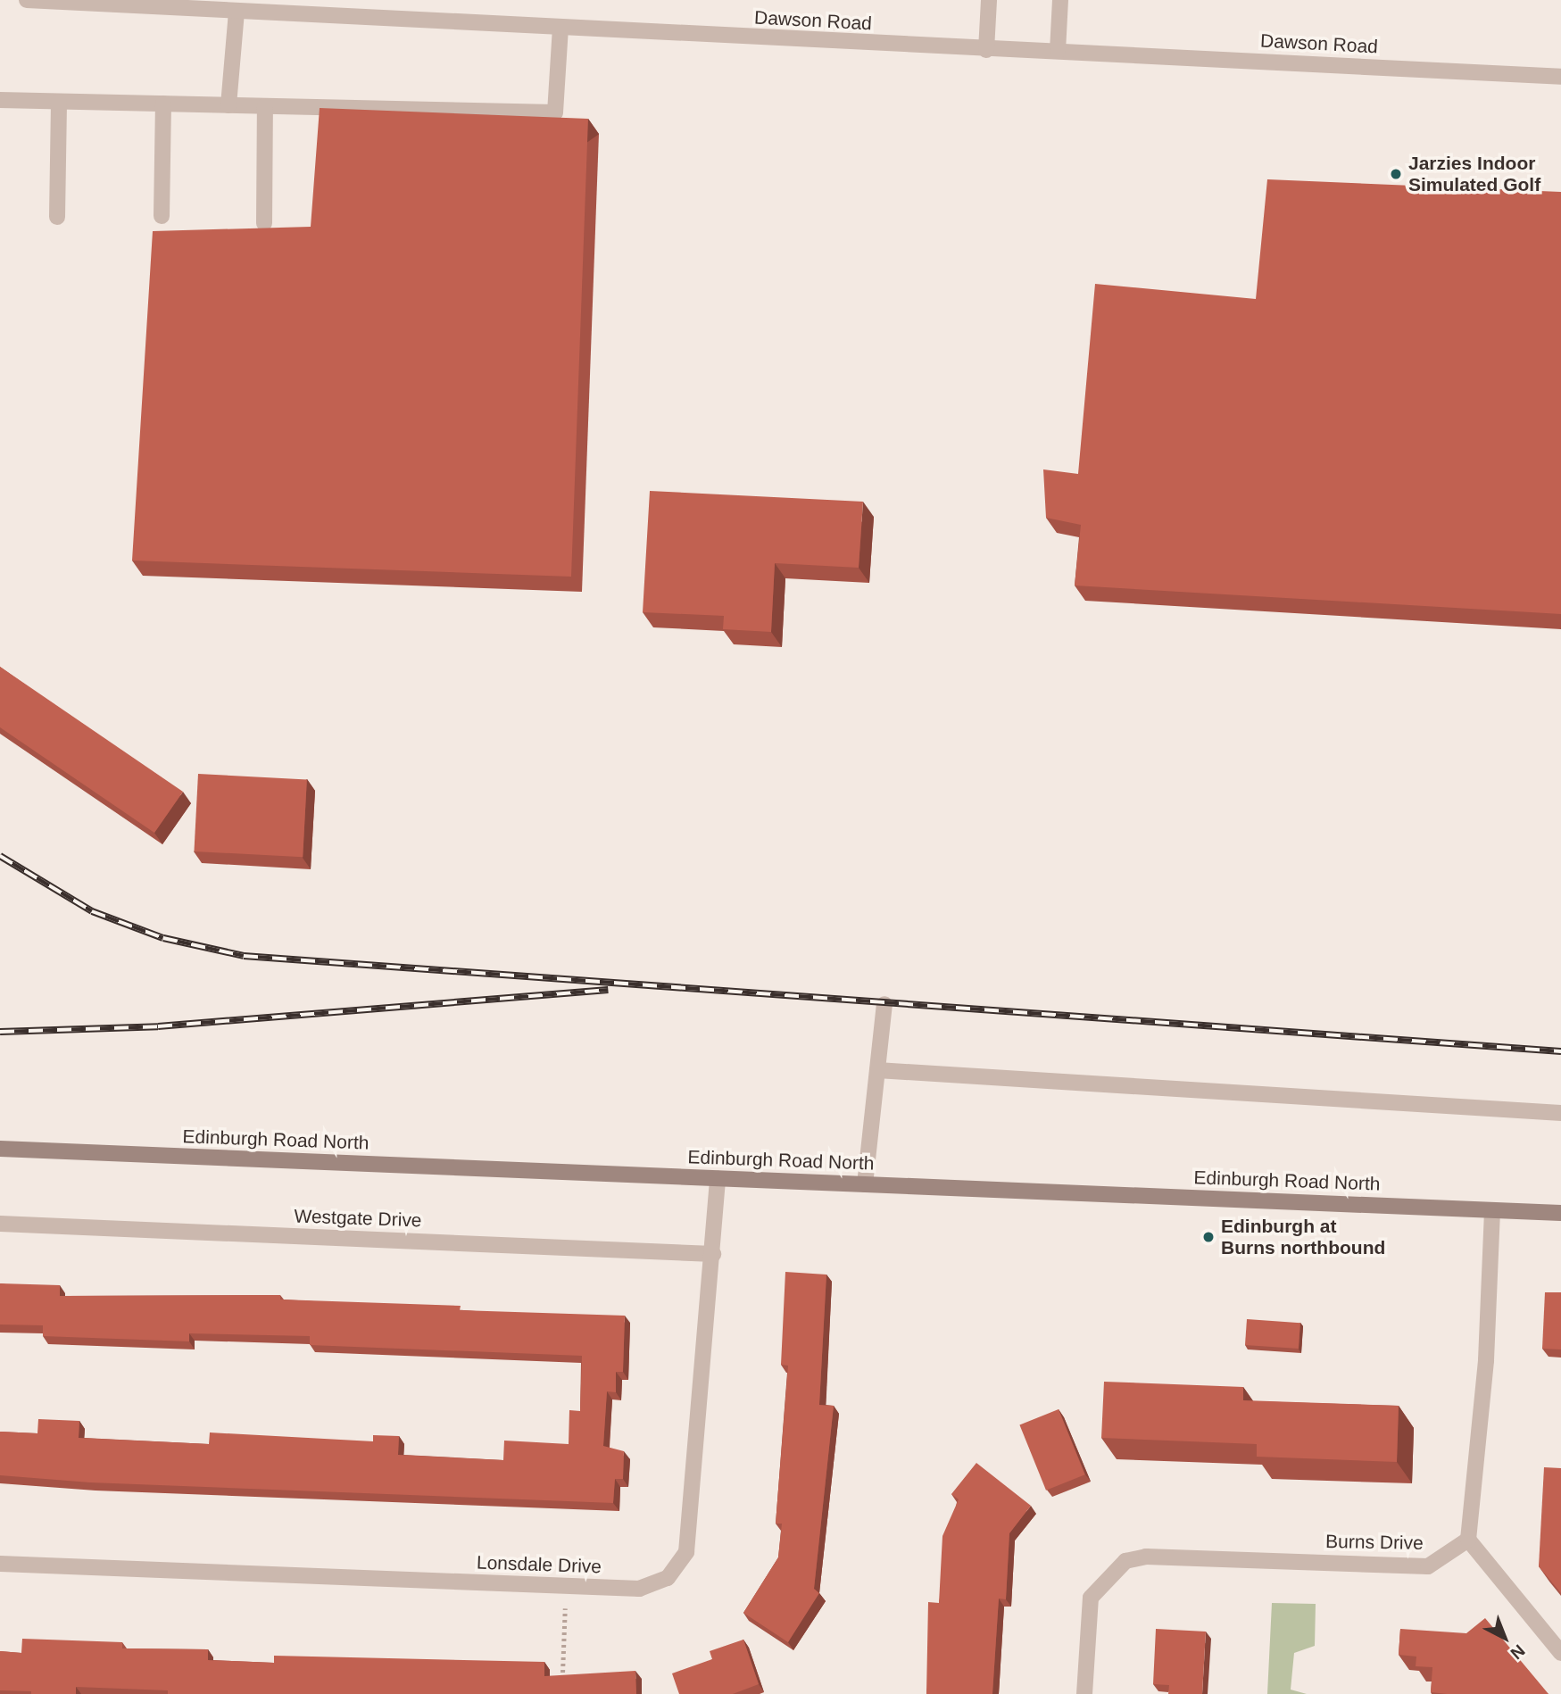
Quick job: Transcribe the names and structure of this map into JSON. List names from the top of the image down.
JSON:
{
  "streets": {
    "main road": ["Edinburgh Road North"],
    "street": [
      "Dawson Road",
      "Westgate Drive",
      "Burns Drive",
      "Lonsdale Drive"
    ]
  },
  "crossings": [
    ["Edinburgh Road North", "Lonsdale Drive"],
    ["Westgate Drive", "Lonsdale Drive"]
  ],
  "places": ["Jarzies Indoor Simulated Golf", "Edinburgh at Burns northbound"],
  "north": "bottom right"
}
